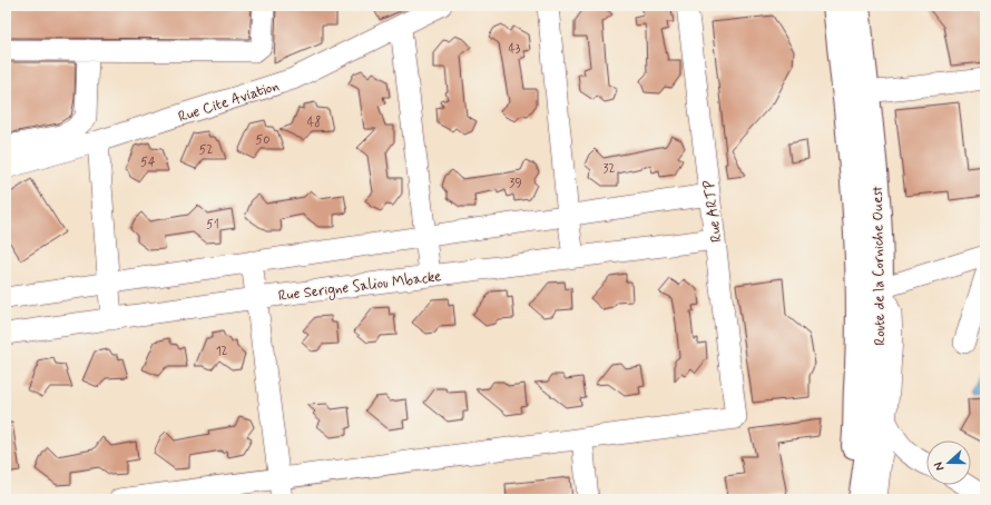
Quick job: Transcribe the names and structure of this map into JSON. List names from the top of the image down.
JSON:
{
  "streets": {
    "highway": ["Route de la Corniche Ouest"],
    "street": ["Rue Cite Aviation", "Rue ARTP", "Rue Serigne Saliou Mbacke"]
  },
  "crossings": [
    ["Rue ARTP", "Rue Serigne Saliou Mbacke"]
  ],
  "house_numbers": [
    "43",
    "48",
    "50",
    "52",
    "54",
    "32",
    "39",
    "51",
    "12"
  ],
  "north": "left"
}
